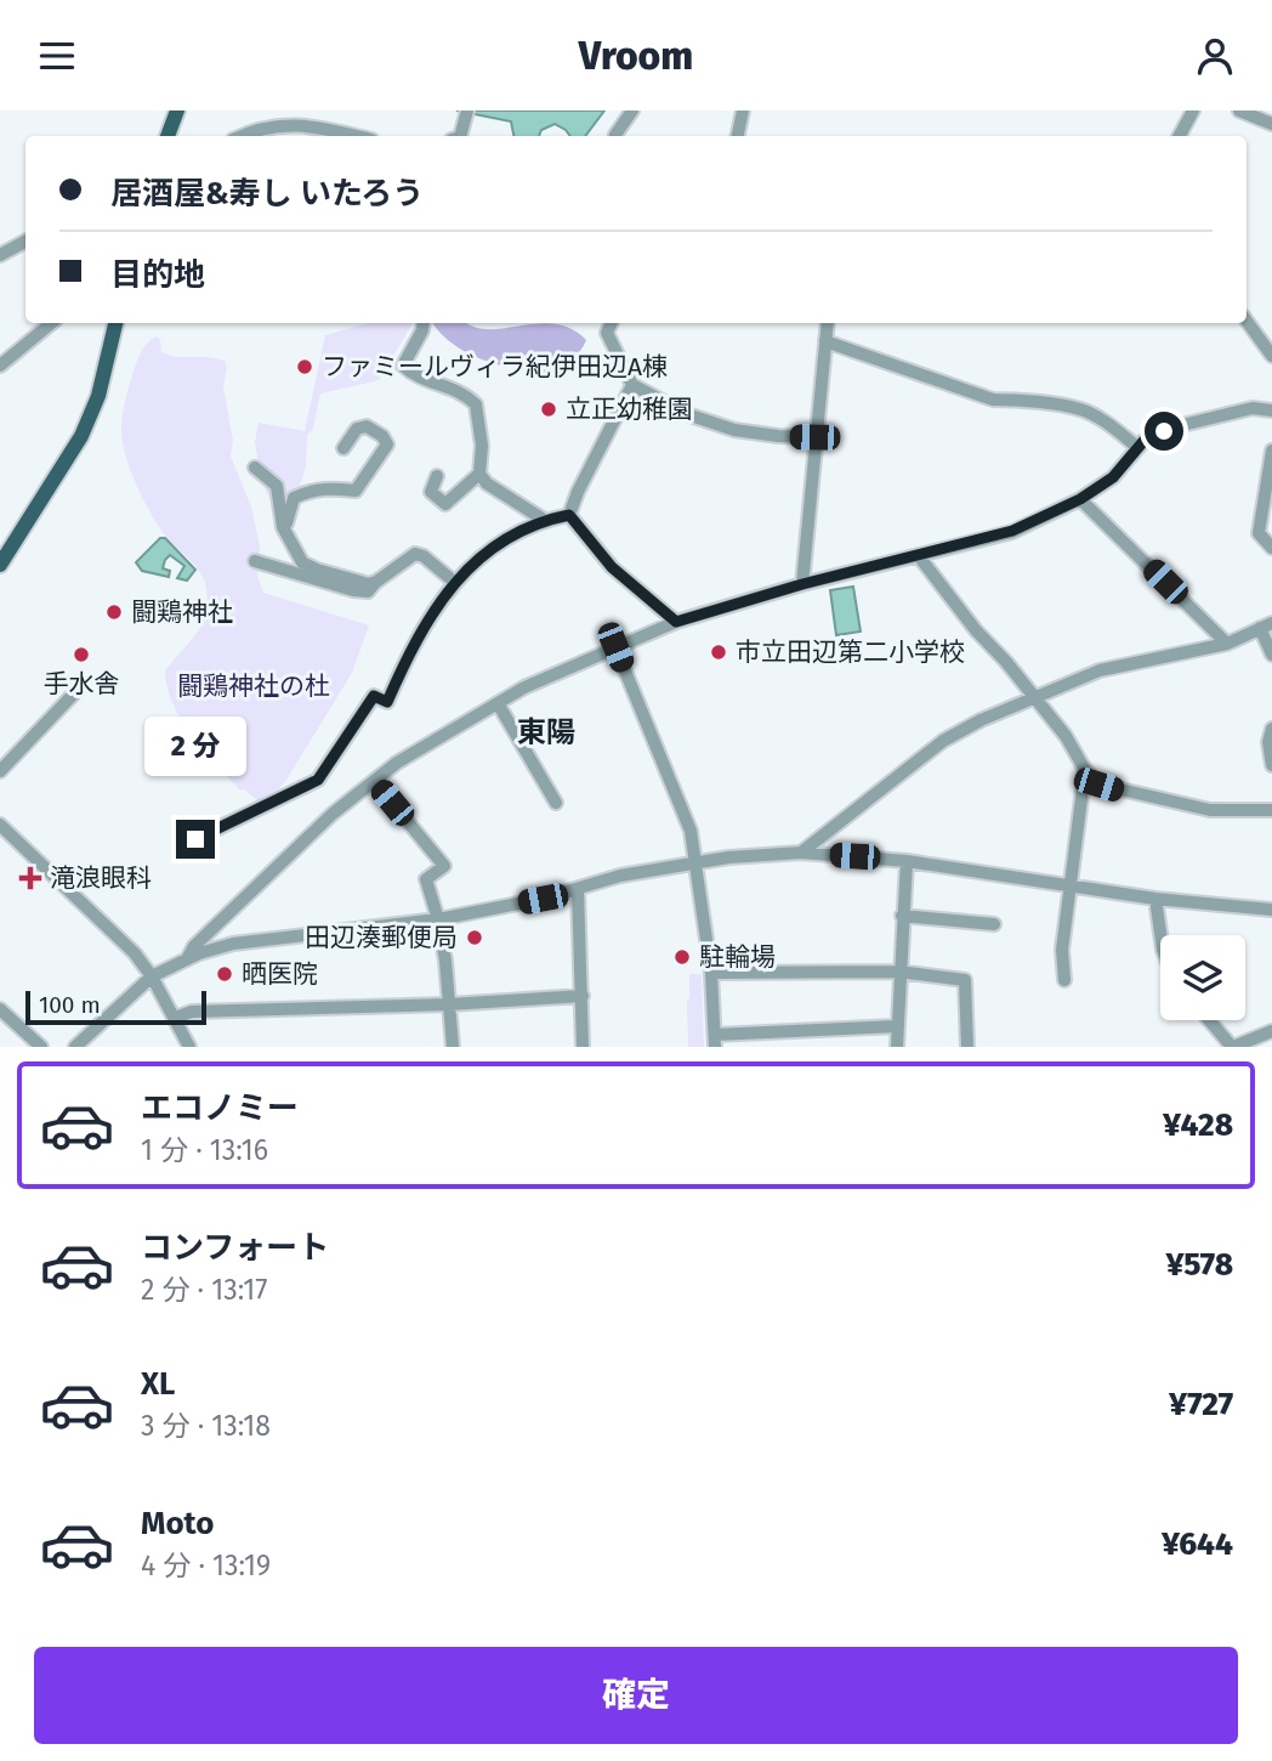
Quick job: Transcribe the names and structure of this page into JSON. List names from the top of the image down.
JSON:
{
  "districts": ["東陽"],
  "parks": ["闘鶏神社の杜"],
  "places": {
    "other": [
      "ファミールヴィラ紀伊田辺A棟",
      "立正幼稚園",
      "闘鶏神社",
      "市立田辺第二小学校",
      "手水舎",
      "田辺湊郵便局",
      "駐輪場",
      "晒医院"
    ],
    "health": ["滝浪眼科"]
  },
  "scale_bar": "100 m",
  "page": {
    "header": "Vroom",
    "banner": ["居酒屋&寿し いたろう", "目的地"],
    "bubble": "2 分",
    "scale": "100 m",
    "list": [
      {
        "name": "エコノミー",
        "note": "1 分 · 13:16",
        "value": "¥428"
      },
      {
        "name": "コンフォート",
        "note": "2 分 · 13:17",
        "value": "¥578"
      },
      {
        "name": "XL",
        "note": "3 分 · 13:18",
        "value": "¥727"
      },
      {
        "name": "Moto",
        "note": "4 分 · 13:19",
        "value": "¥644"
      }
    ],
    "buttons": "確定"
  }
}
